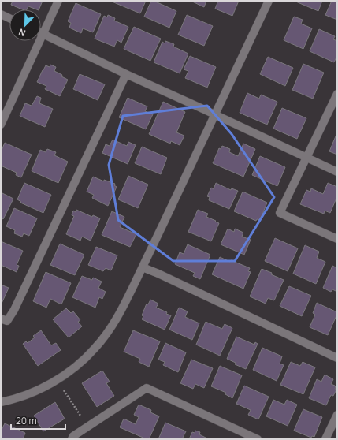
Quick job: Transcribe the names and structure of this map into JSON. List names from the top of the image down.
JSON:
{
  "scale_bar": "20 m",
  "north": "bottom left"
}
